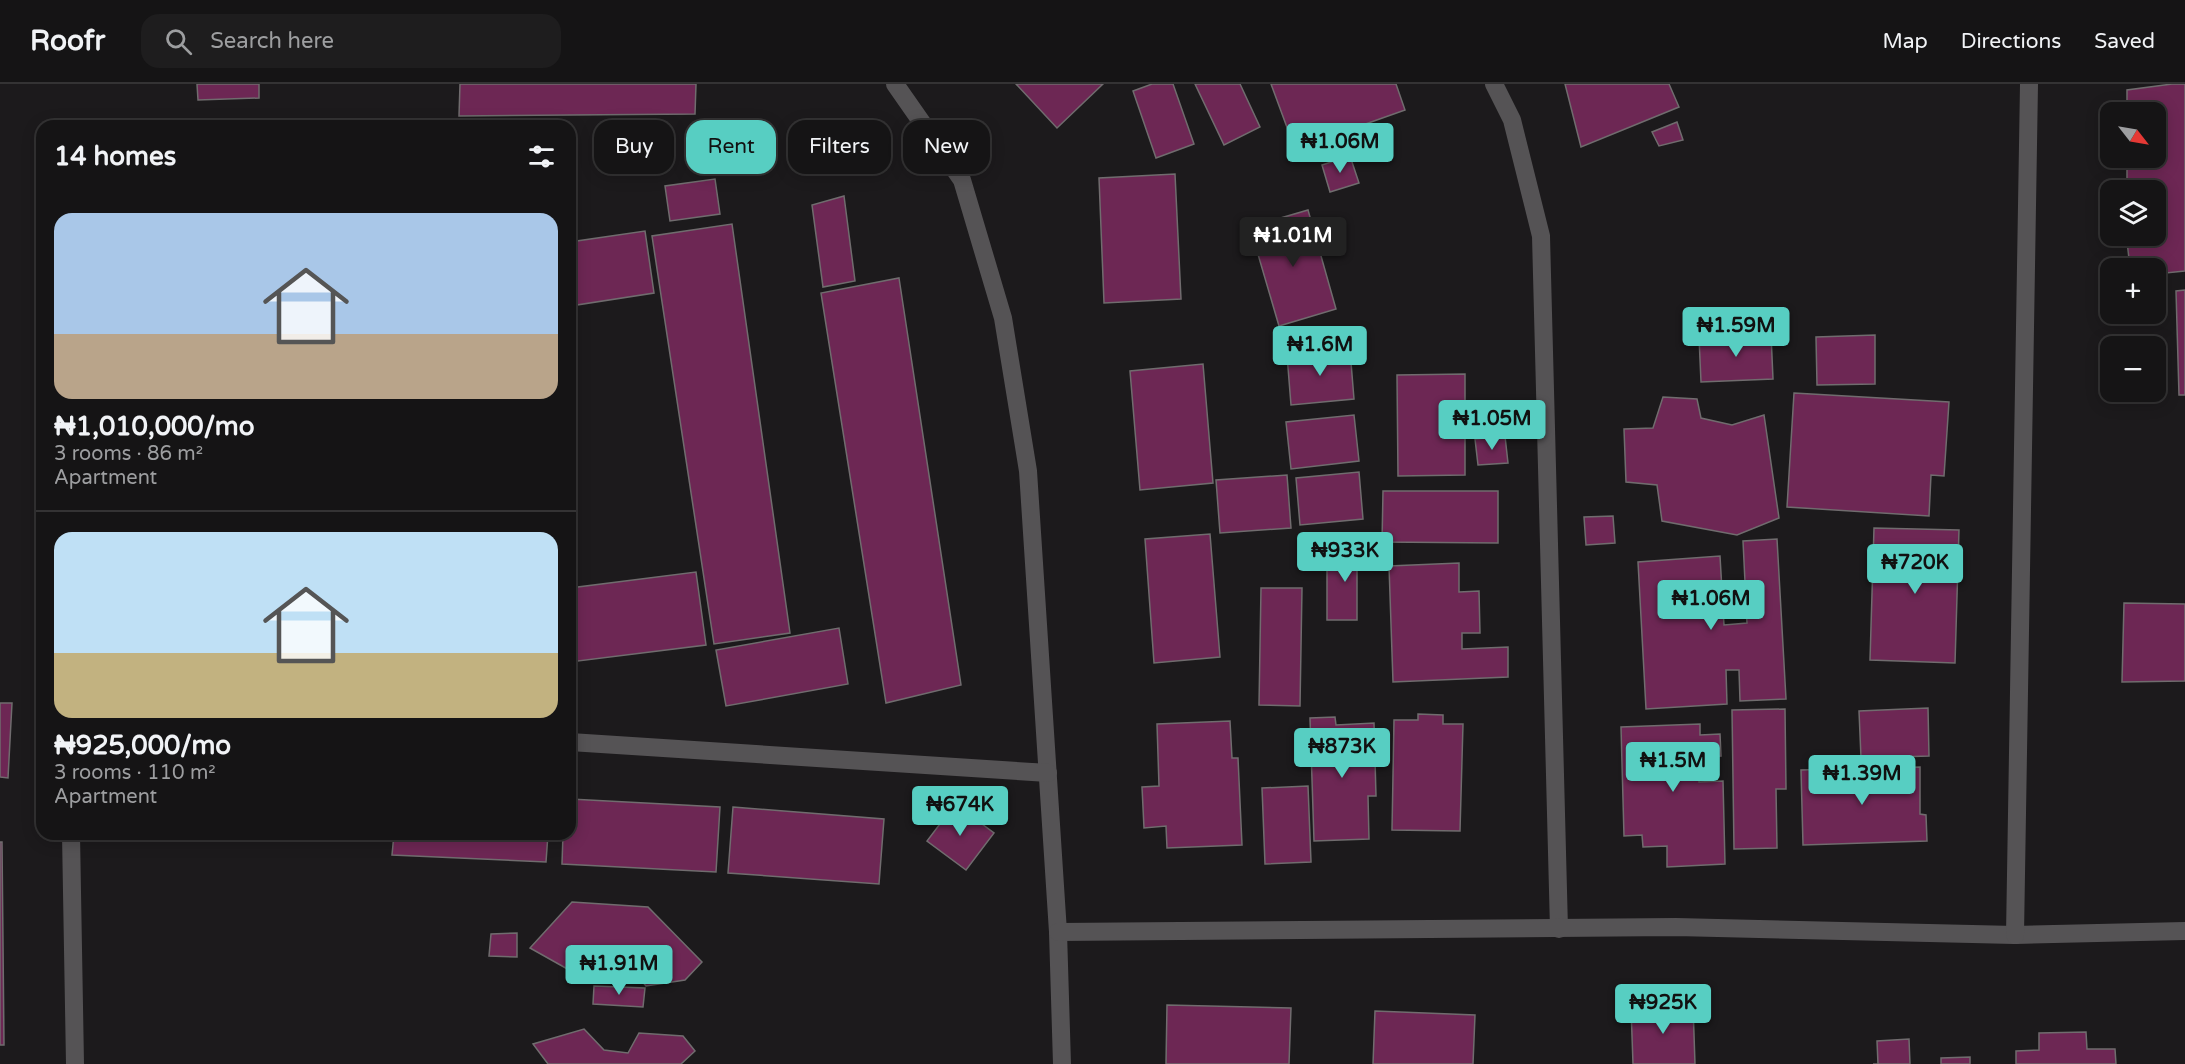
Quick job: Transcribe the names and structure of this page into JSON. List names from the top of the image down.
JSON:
{
  "north": "bottom right",
  "page": {
    "header": "Roofr",
    "search": "Search here",
    "nav": ["Map", "Directions", "Saved"],
    "map_buttons": ["+", "−"],
    "chip": [
      "Buy",
      "Rent",
      "Filters",
      "New"
    ],
    "heading": "14 homes",
    "price": [
      "₦1.06M",
      "₦1.01M",
      "₦1.59M",
      "₦1.6M",
      "₦1.05M",
      "₦933K",
      "₦720K",
      "₦1.06M",
      "₦873K",
      "₦1.5M",
      "₦1.39M",
      "₦674K",
      "₦1.91M",
      "₦925K"
    ],
    "list": [
      {
        "name": "₦1,010,000/mo",
        "note": "3 rooms · 86 m² · Apartment"
      },
      {
        "name": "₦925,000/mo",
        "note": "3 rooms · 110 m² · Apartment"
      }
    ]
  }
}
